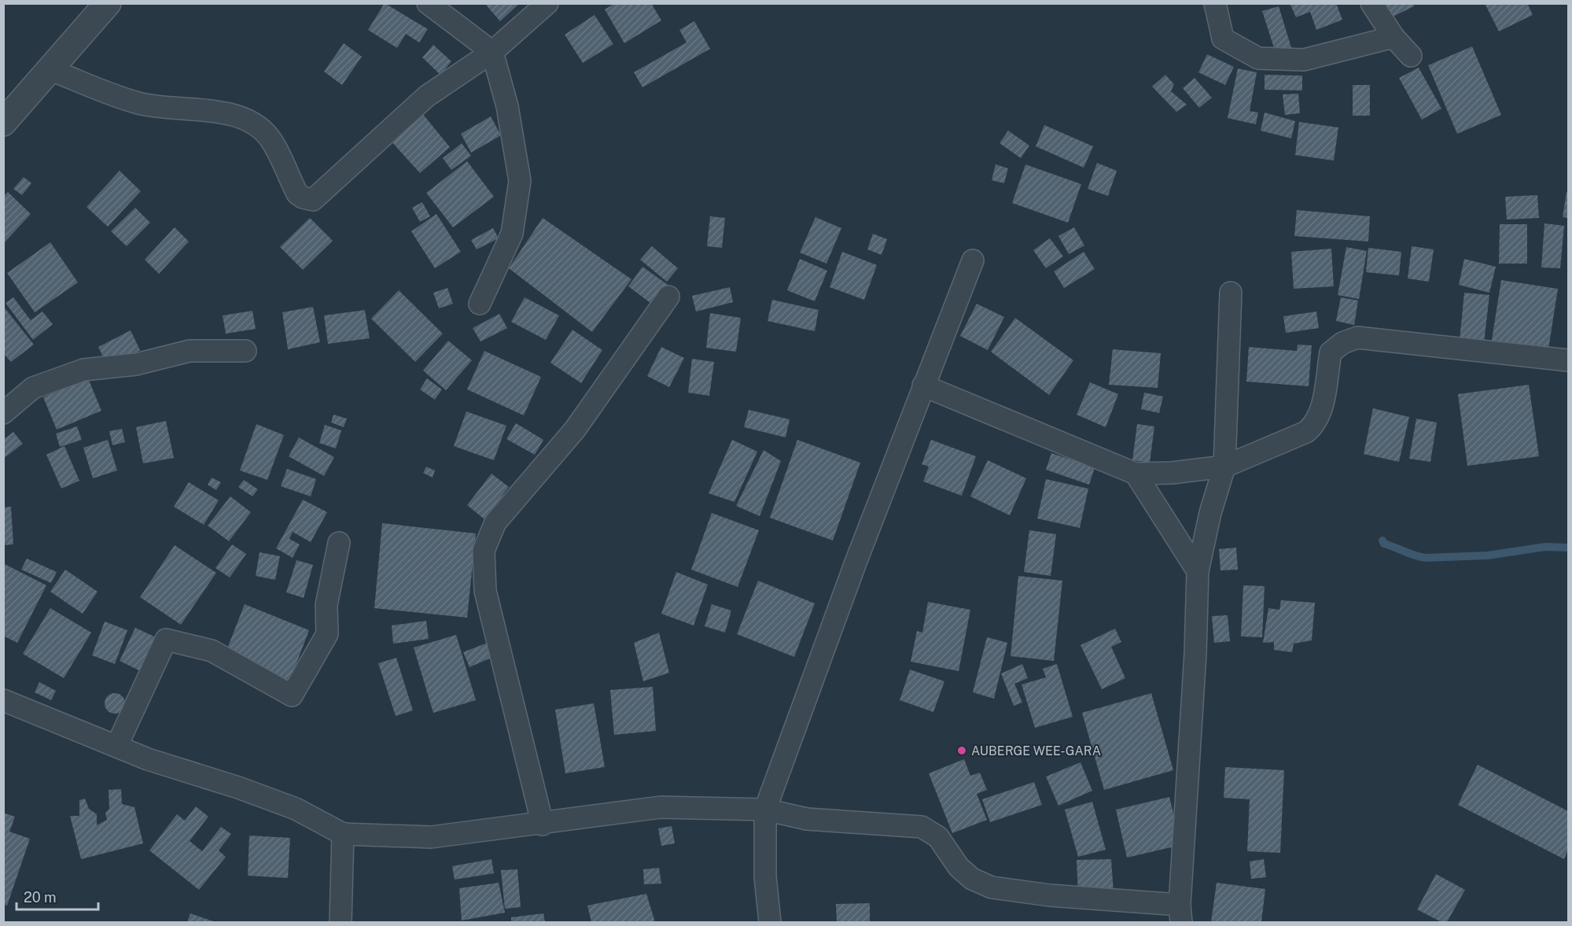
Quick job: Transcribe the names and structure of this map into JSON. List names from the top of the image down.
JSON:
{
  "places": ["AUBERGE WEE-GARA"],
  "scale_bar": "20 m"
}
